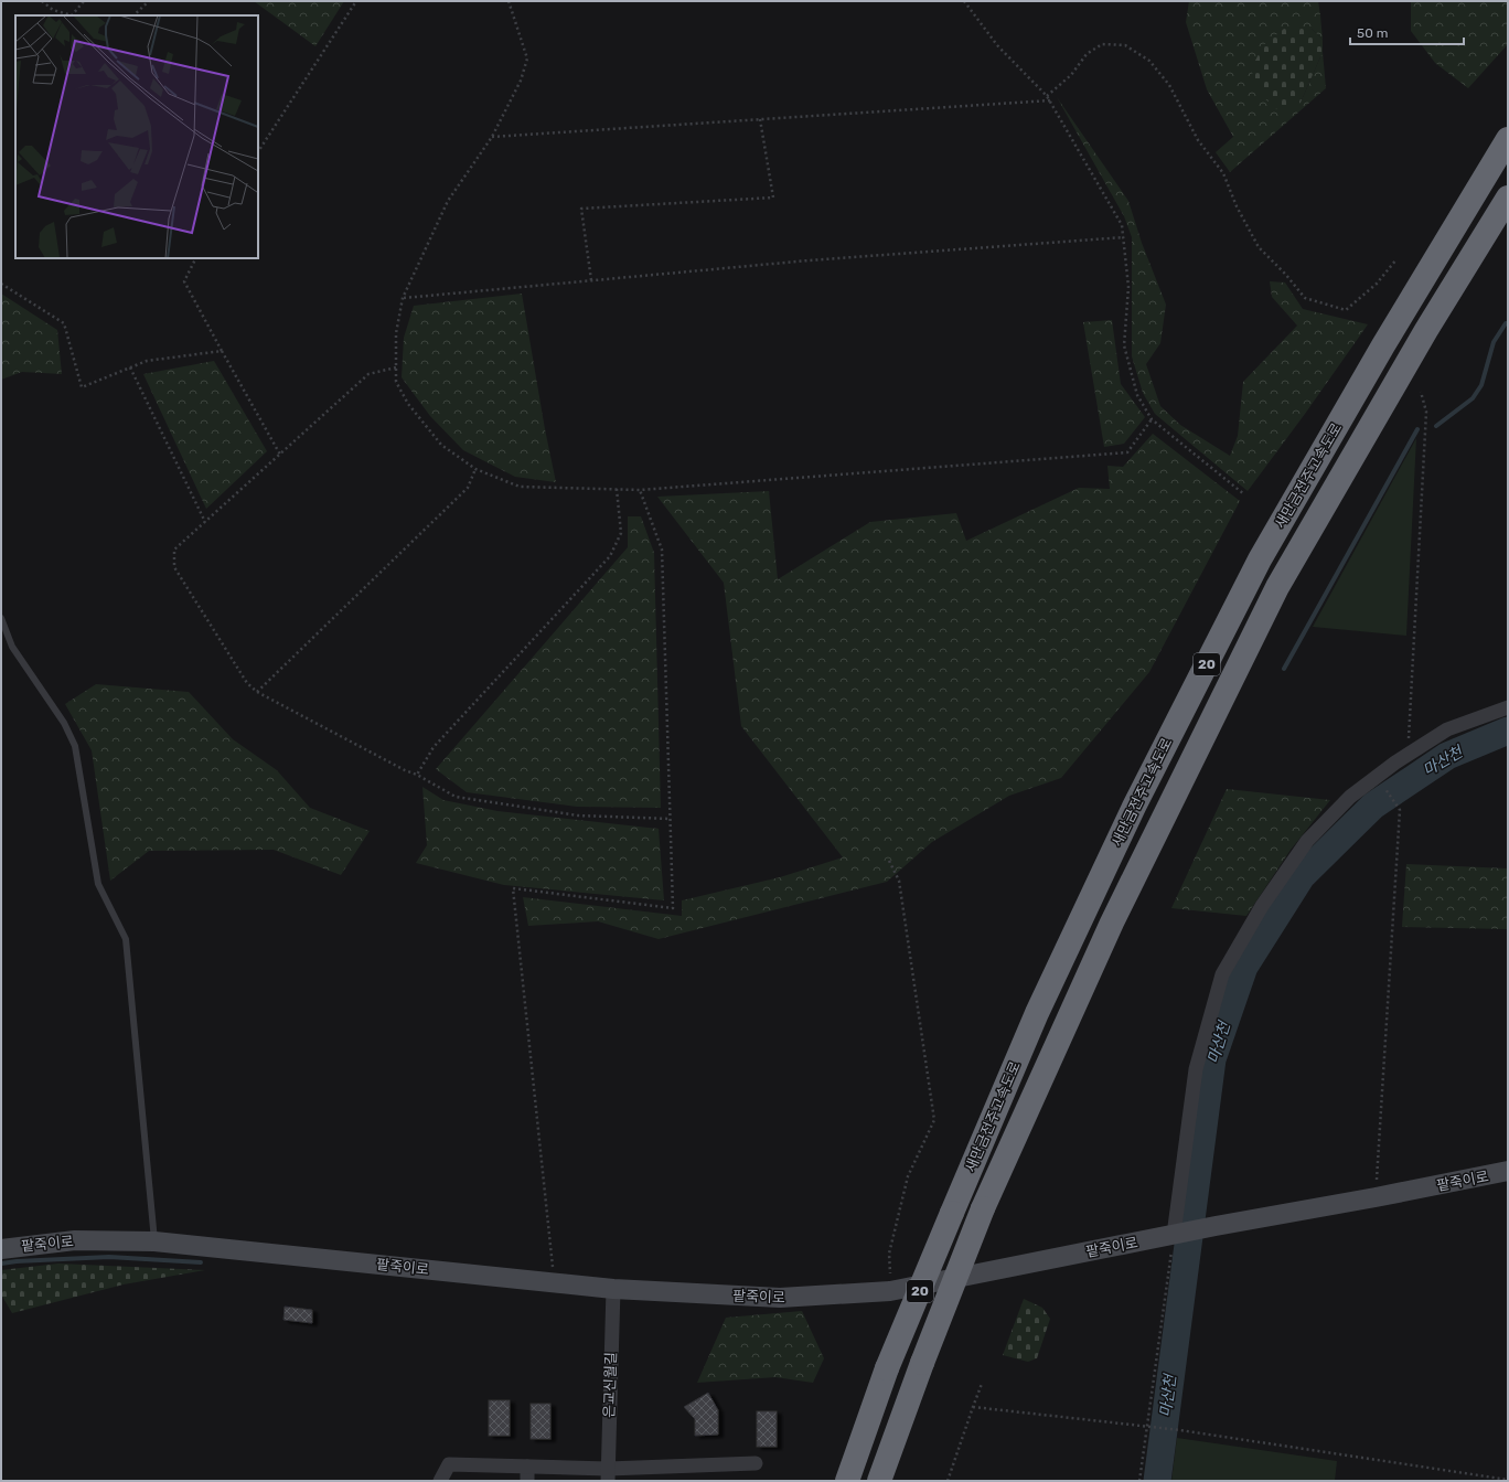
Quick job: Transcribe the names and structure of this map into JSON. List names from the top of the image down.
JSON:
{
  "streets": {
    "highway": ["새만금전주고속도로", "20"],
    "street": ["팥죽이로", "은교신월길"]
  },
  "crossings": [
    ["팥죽이로", "은교신월길"]
  ],
  "water": ["마산천"],
  "scale_bar": "50 m"
}
